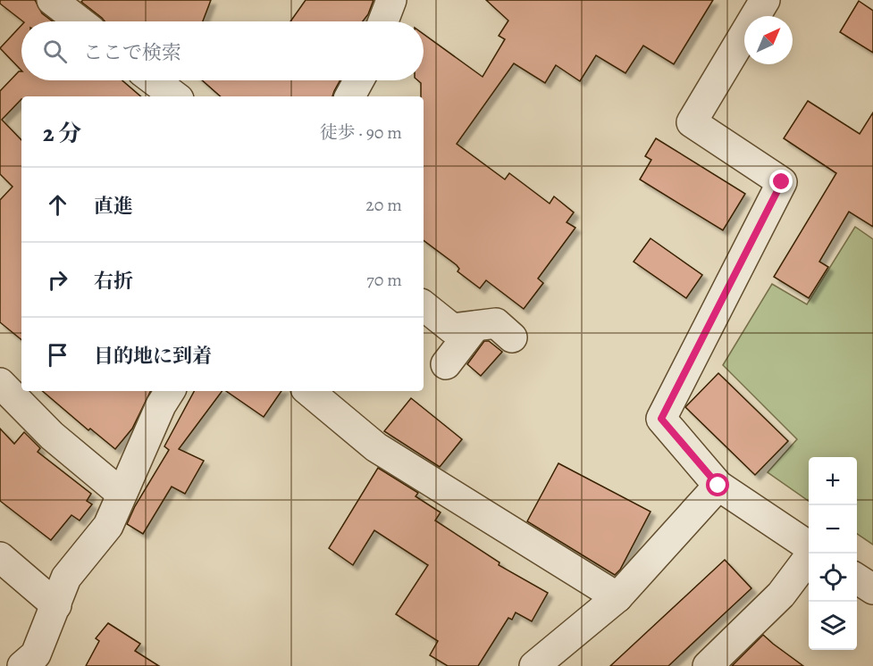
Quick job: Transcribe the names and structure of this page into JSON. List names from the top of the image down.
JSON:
{
  "north": "top right",
  "page": {
    "search": "ここで検索",
    "heading": ["2 分", "徒歩 · 90 m"],
    "list": [
      ["直進", "20 m"],
      ["右折", "70 m"],
      "目的地に到着"
    ],
    "map_buttons": ["+", "−"]
  }
}
